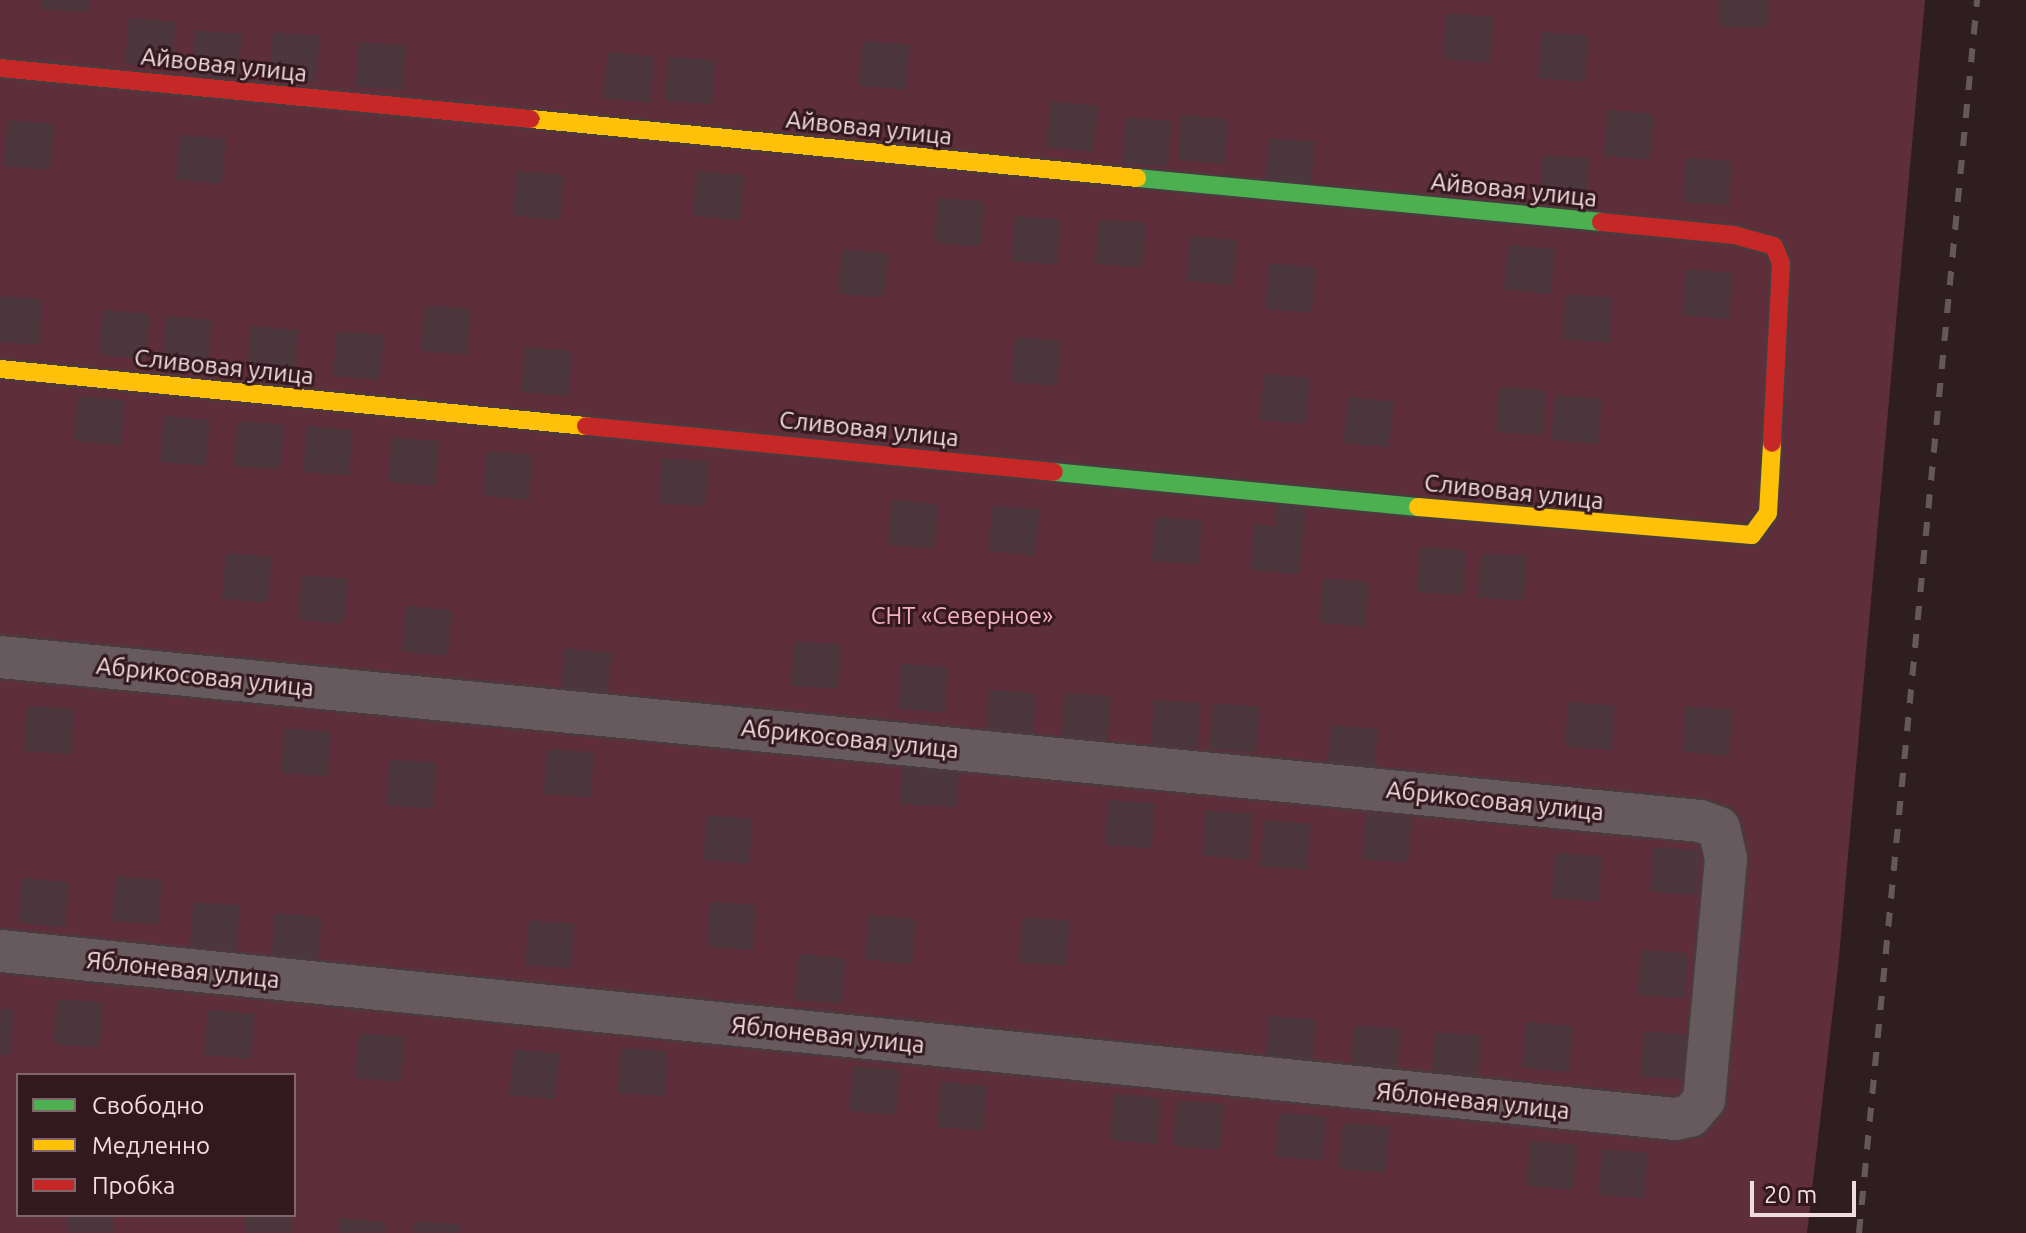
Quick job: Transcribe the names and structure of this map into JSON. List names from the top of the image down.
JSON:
{
  "streets": {
    "street": [
      "Айвовая улица",
      "Сливовая улица",
      "Абрикосовая улица",
      "Яблоневая улица"
    ]
  },
  "crossings": [
    ["Айвовая улица", "Сливовая улица"],
    ["Абрикосовая улица", "Яблоневая улица"]
  ],
  "parks": ["СНТ «Северное»"],
  "legend": ["Свободно", "Медленно", "Пробка"],
  "scale_bar": "20 m"
}
